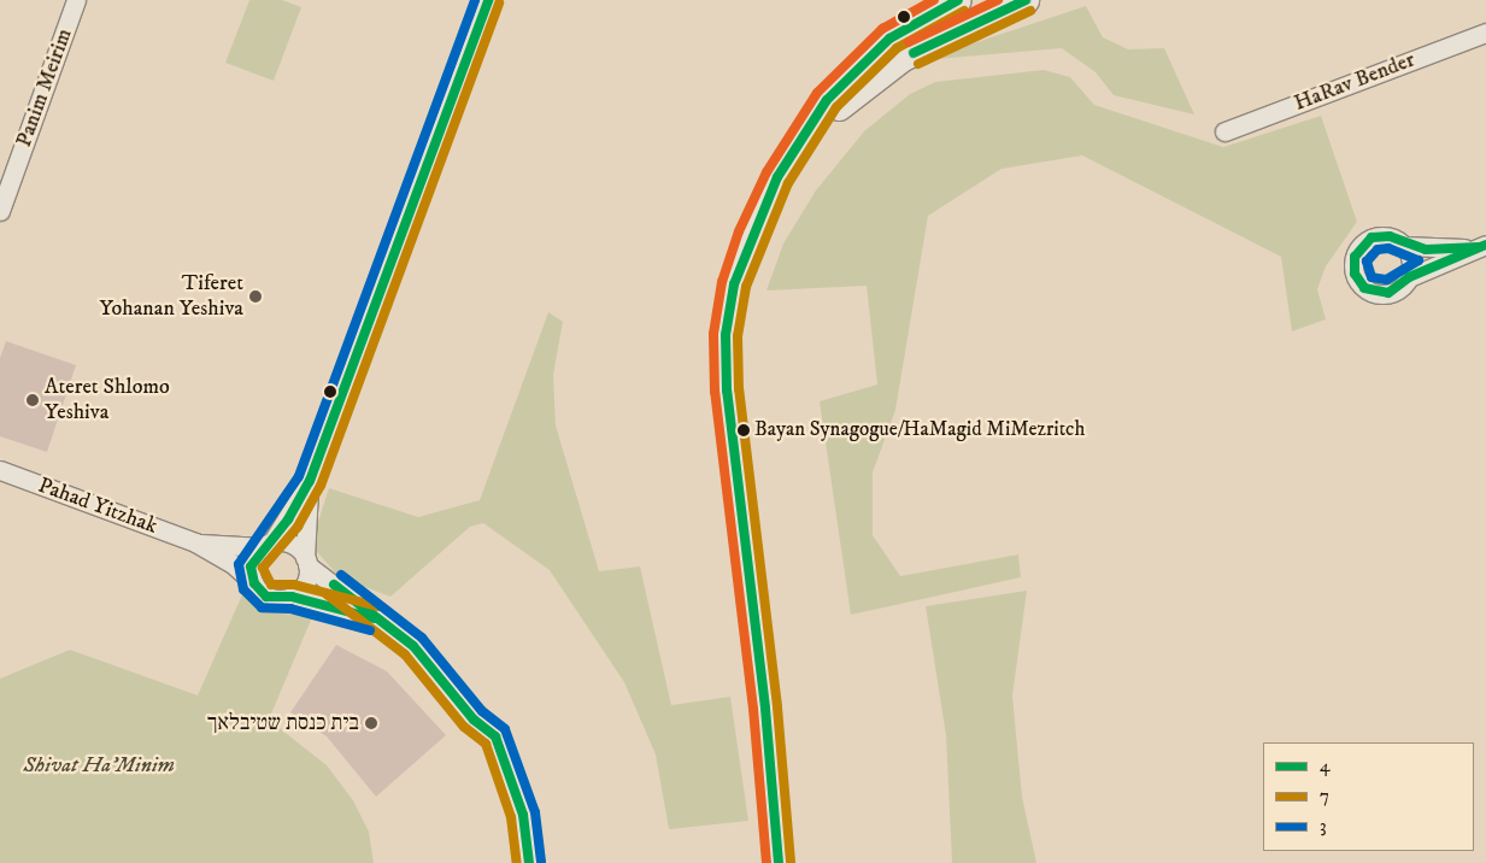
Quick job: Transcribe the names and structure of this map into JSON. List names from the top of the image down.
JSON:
{
  "streets": {
    "street": ["HaRav Bender", "Panim Meirim", "Pahad Yitzhak"]
  },
  "parks": ["Shivat Ha'Minim"],
  "places": [
    "Tiferet Yohanan Yeshiva",
    "Ateret Shlomo Yeshiva",
    "Bayan Synagogue/HaMagid MiMezritch",
    "בית כנסת שטיבלאך"
  ],
  "lines": ["transit line 4", "transit line 3", "transit line 7"],
  "legend": ["4", "7", "3"]
}
